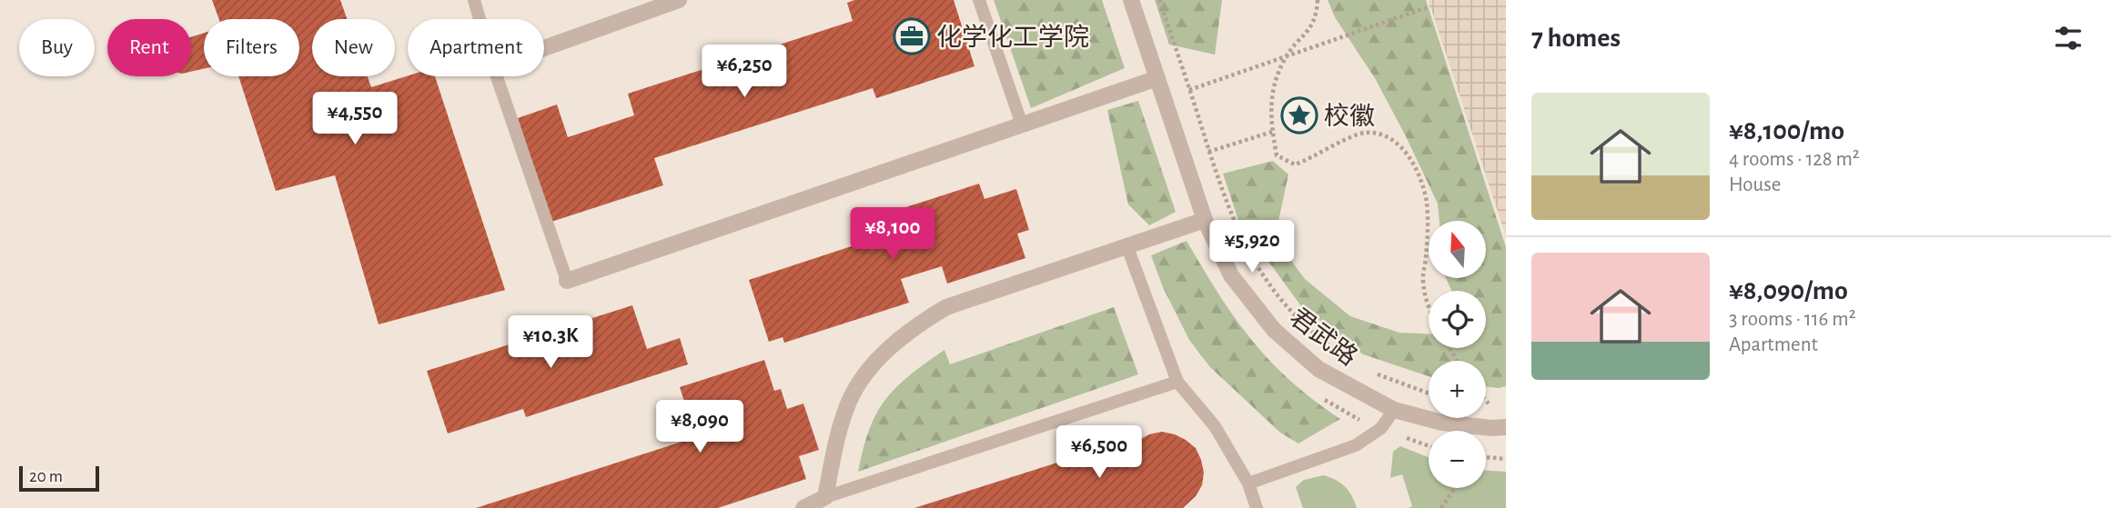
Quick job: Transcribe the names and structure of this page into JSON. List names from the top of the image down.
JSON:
{
  "streets": {
    "street": ["君武路"]
  },
  "places": {
    "office": ["化学化工学院"],
    "place": ["校徽"]
  },
  "scale_bar": "20 m",
  "north": "top",
  "page": {
    "heading": "7 homes",
    "chip": [
      "Buy",
      "Rent",
      "Filters",
      "New",
      "Apartment"
    ],
    "price": [
      "¥6,250",
      "¥4,550",
      "¥8,100",
      "¥5,920",
      "¥10.3K",
      "¥8,090",
      "¥6,500"
    ],
    "list": [
      {
        "name": "¥8,100/mo",
        "note": "4 rooms · 128 m² · House"
      },
      {
        "name": "¥8,090/mo",
        "note": "3 rooms · 116 m² · Apartment"
      }
    ],
    "map_buttons": ["+", "−"],
    "scale": "20 m"
  }
}
